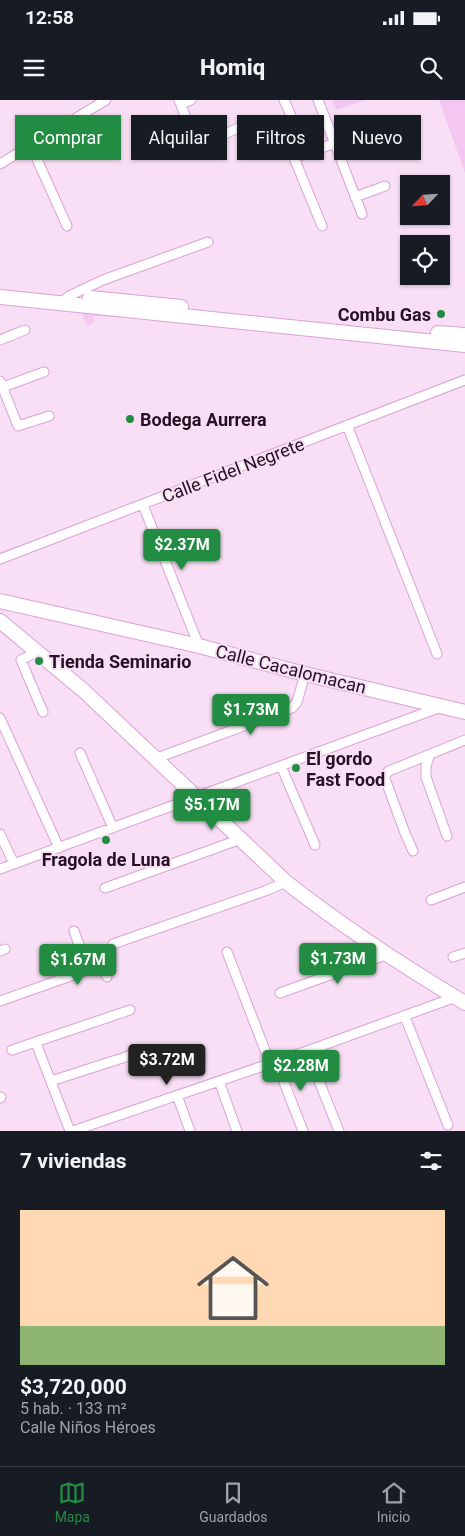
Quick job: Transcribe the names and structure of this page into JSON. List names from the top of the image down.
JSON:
{
  "streets": {
    "street": ["Calle Fidel Negrete", "Calle Cacalomacan"]
  },
  "places": [
    "Combu Gas",
    "Bodega Aurrera",
    "Tienda Seminario",
    "El gordo Fast Food",
    "Fragola de Luna"
  ],
  "north": "bottom left",
  "page": {
    "status": "12:58",
    "header": "Homiq",
    "chip": [
      "Comprar",
      "Alquilar",
      "Filtros",
      "Nuevo"
    ],
    "price": [
      "$2.37M",
      "$1.73M",
      "$5.17M",
      "$1.73M",
      "$1.67M",
      "$3.72M",
      "$2.28M"
    ],
    "heading": "7 viviendas",
    "list": [
      {
        "name": "$3,720,000",
        "note": "5 hab. · 133 m² · Calle Niños Héroes"
      }
    ],
    "tabs": ["Mapa", "Guardados", "Inicio"]
  }
}
